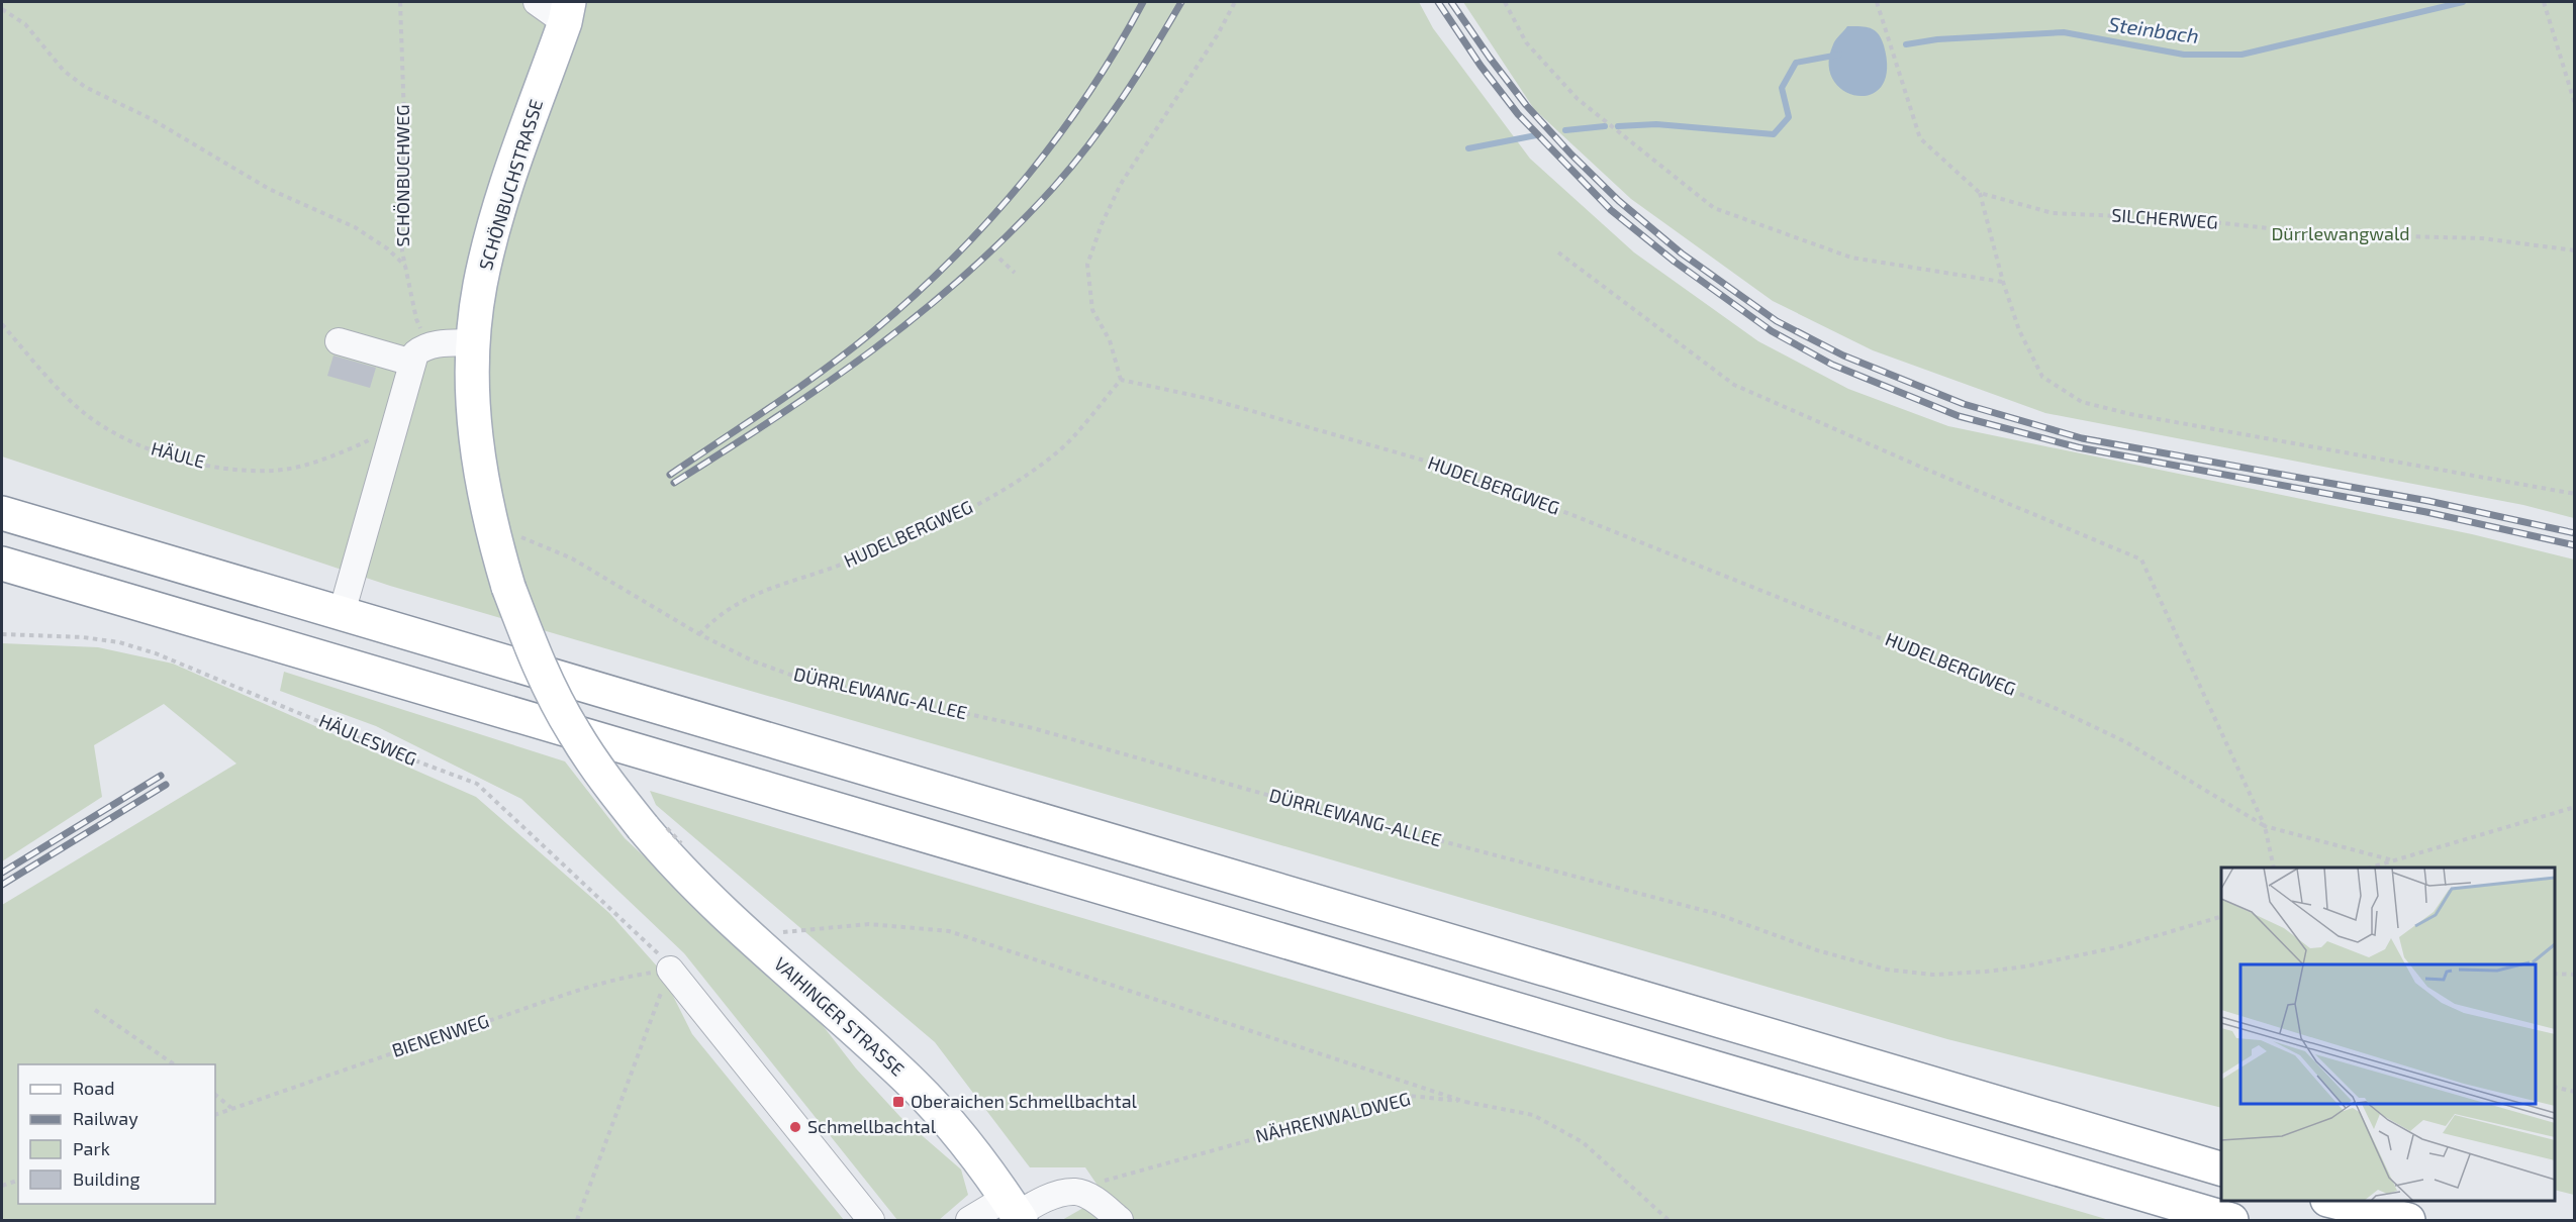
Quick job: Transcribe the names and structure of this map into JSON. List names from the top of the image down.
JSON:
{
  "streets": {
    "main road": ["SCHÖNBUCHSTRASSE", "VAIHINGER STRASSE"],
    "path": [
      "SCHÖNBUCHWEG",
      "SILCHERWEG",
      "HÄULE",
      "HUDELBERGWEG",
      "DÜRRLEWANG-ALLEE",
      "HÄULESWEG",
      "BIENENWEG",
      "NÄHRENWALDWEG"
    ]
  },
  "crossings": [
    ["SCHÖNBUCHSTRASSE", "VAIHINGER STRASSE"],
    ["HUDELBERGWEG", "DÜRRLEWANG-ALLEE"],
    ["HÄULESWEG", "BIENENWEG"]
  ],
  "water": ["Steinbach"],
  "parks": ["Dürrlewangwald"],
  "places": {
    "transit": ["Oberaichen Schmellbachtal"],
    "other": ["Schmellbachtal"]
  },
  "legend": [
    "Road",
    "Railway",
    "Park",
    "Building"
  ]
}
